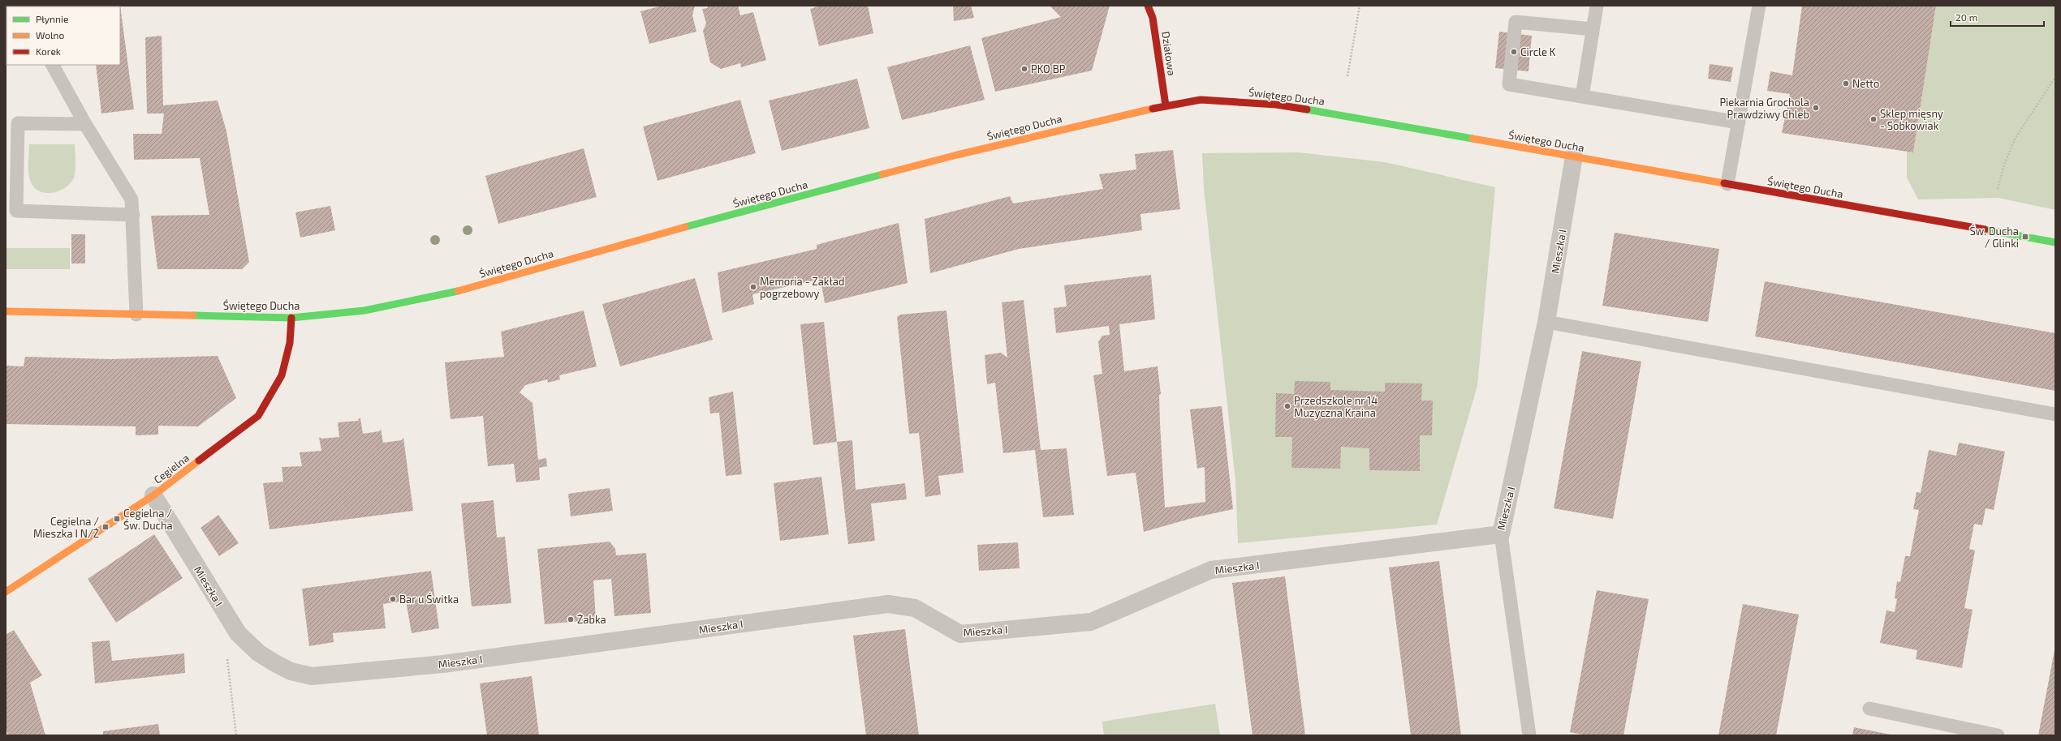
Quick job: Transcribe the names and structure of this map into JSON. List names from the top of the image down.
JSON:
{
  "streets": {
    "street": [
      "Działowa",
      "Świętego Ducha",
      "Mieszka I",
      "Cegielna"
    ]
  },
  "crossings": [
    ["Działowa", "Świętego Ducha"],
    ["Świętego Ducha", "Mieszka I"],
    ["Świętego Ducha", "Cegielna"],
    ["Mieszka I", "Cegielna"]
  ],
  "places": {
    "other": [
      "Circle K",
      "PKO BP",
      "Netto",
      "Piekarnia Grochola Prawdziwy Chleb",
      "Sklep mięsny - Sobkowiak",
      "Memoria - Zakład pogrzebowy",
      "Przedszkole nr 14 Muzyczna Kraina",
      "Bar u Świtka",
      "Żabka"
    ],
    "transit": ["Św. Ducha / Glinki", "Cegielna / Św. Ducha", "Cegielna / Mieszka I N/Ż"]
  },
  "legend": ["Płynnie", "Wolno", "Korek"],
  "scale_bar": "20 m"
}
